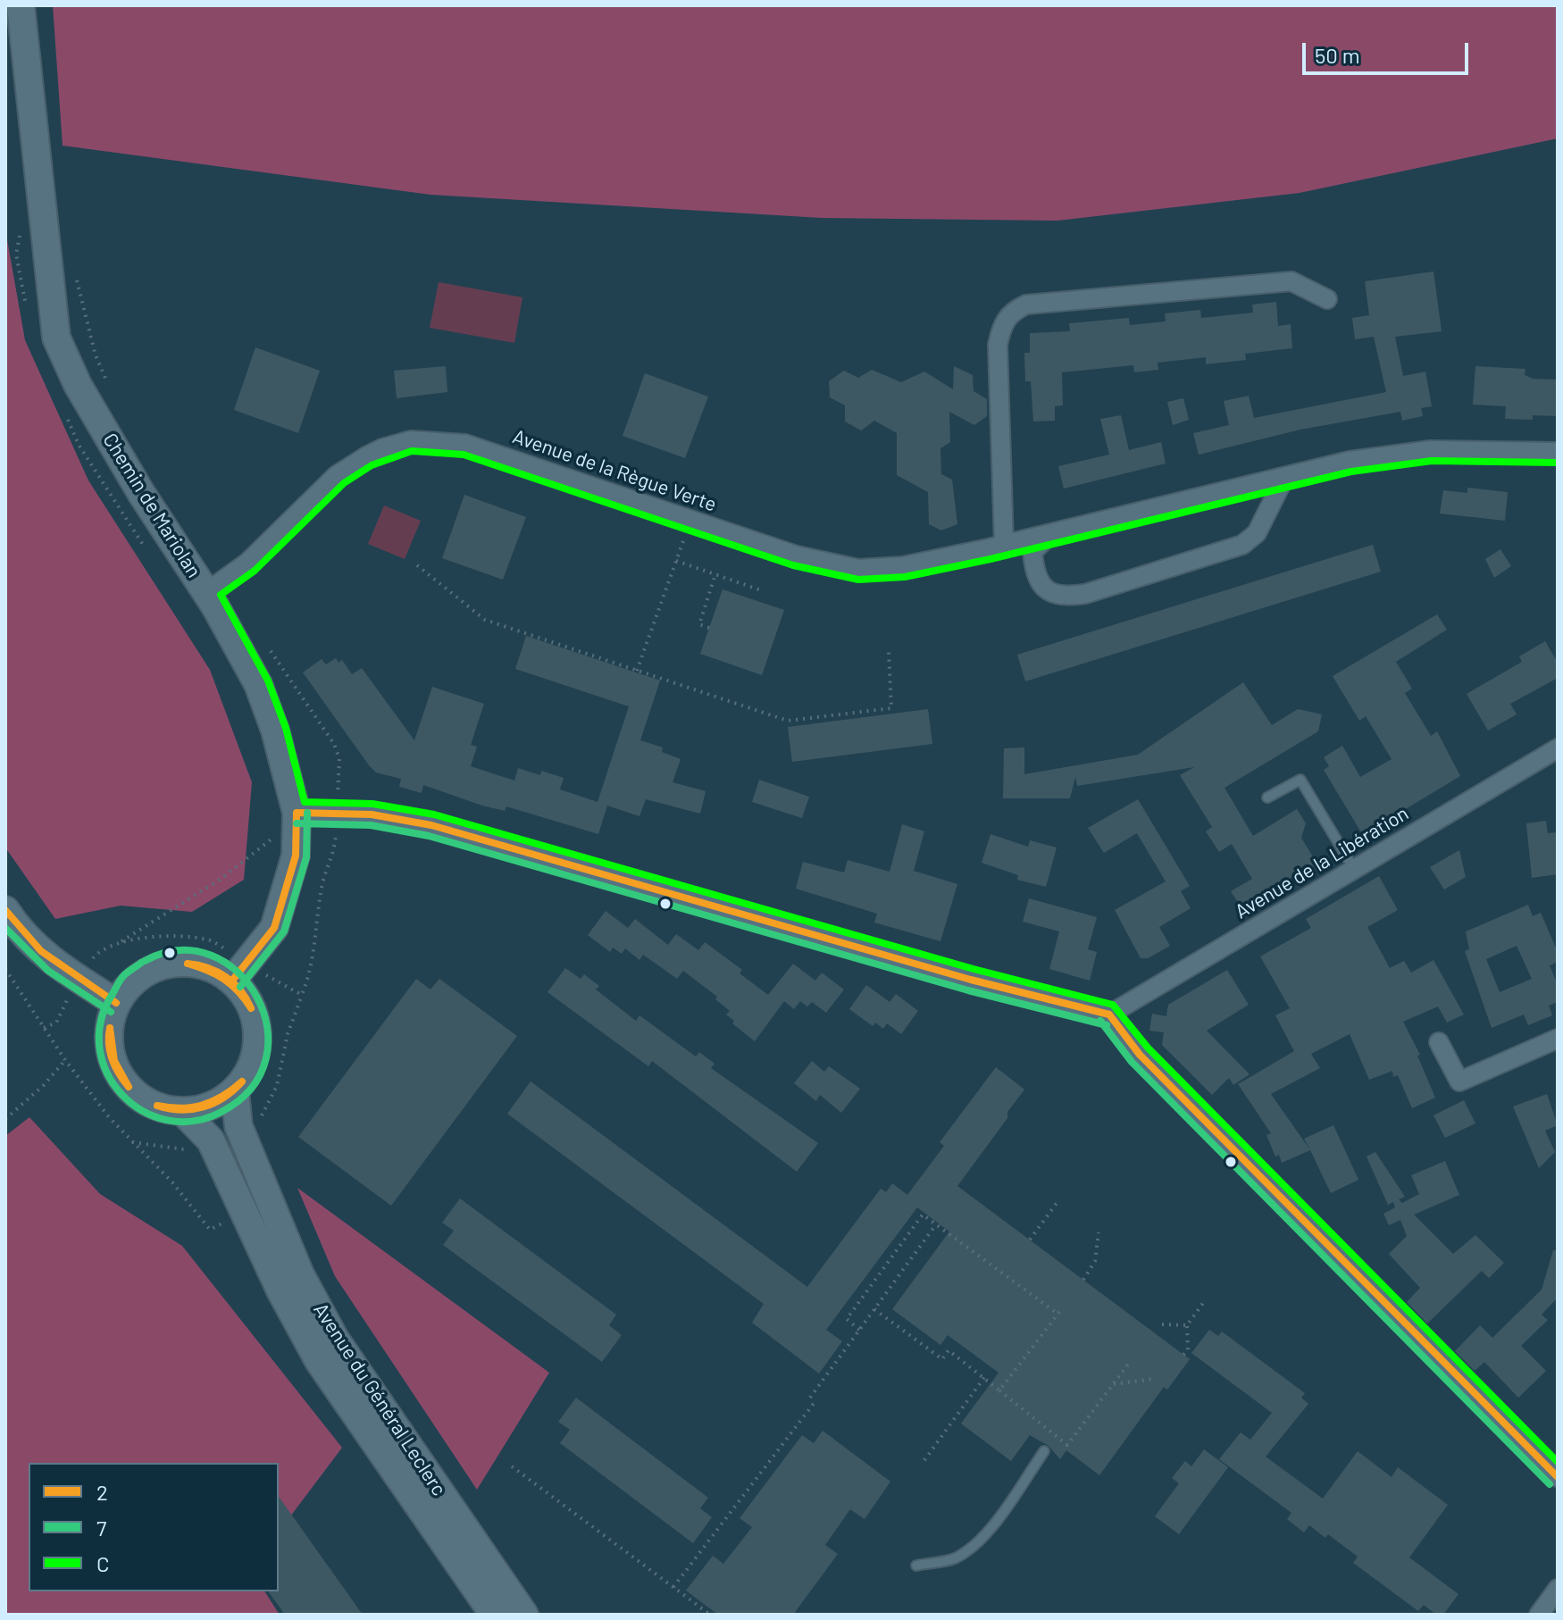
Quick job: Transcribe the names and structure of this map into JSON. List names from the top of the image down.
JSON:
{
  "streets": {
    "main road": ["Chemin de Mariolan", "Avenue du Général Leclerc"],
    "street": ["Avenue de la Règue Verte", "Avenue de la Libération"]
  },
  "crossings": [
    ["Avenue de la Règue Verte", "Chemin de Mariolan"],
    ["Chemin de Mariolan", "Avenue du Général Leclerc"]
  ],
  "lines": ["transit line C", "transit line 2", "transit line 7"],
  "legend": ["2", "7", "C"],
  "scale_bar": "50 m"
}
